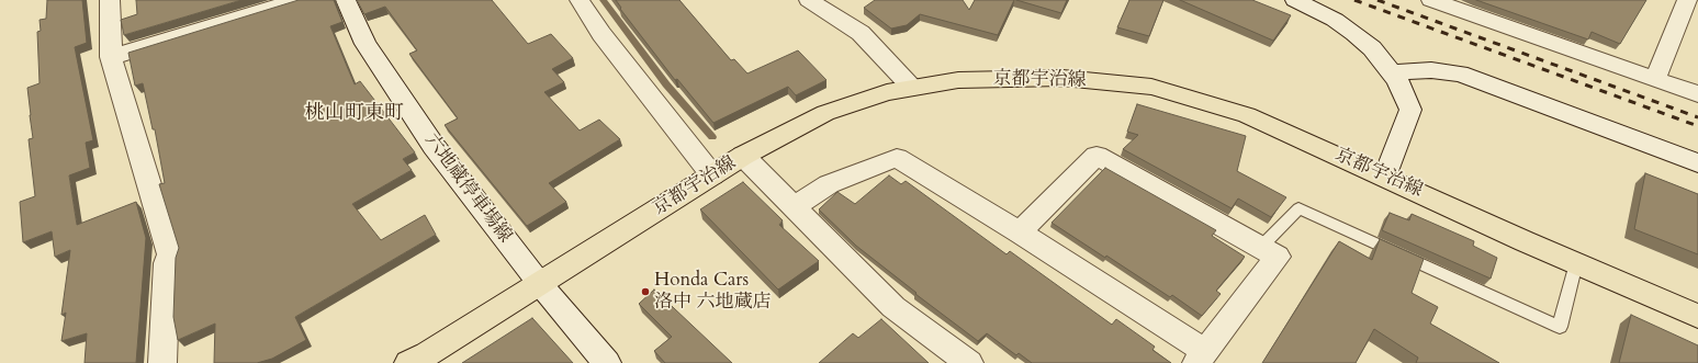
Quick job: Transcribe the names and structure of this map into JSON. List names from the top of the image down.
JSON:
{
  "streets": {
    "main road": ["京都宇治線"],
    "street": ["六地蔵停車場線"]
  },
  "crossings": [
    ["京都宇治線", "六地蔵停車場線"]
  ],
  "districts": ["桃山町東町"],
  "places": ["Honda Cars 洛中 六地蔵店"]
}
